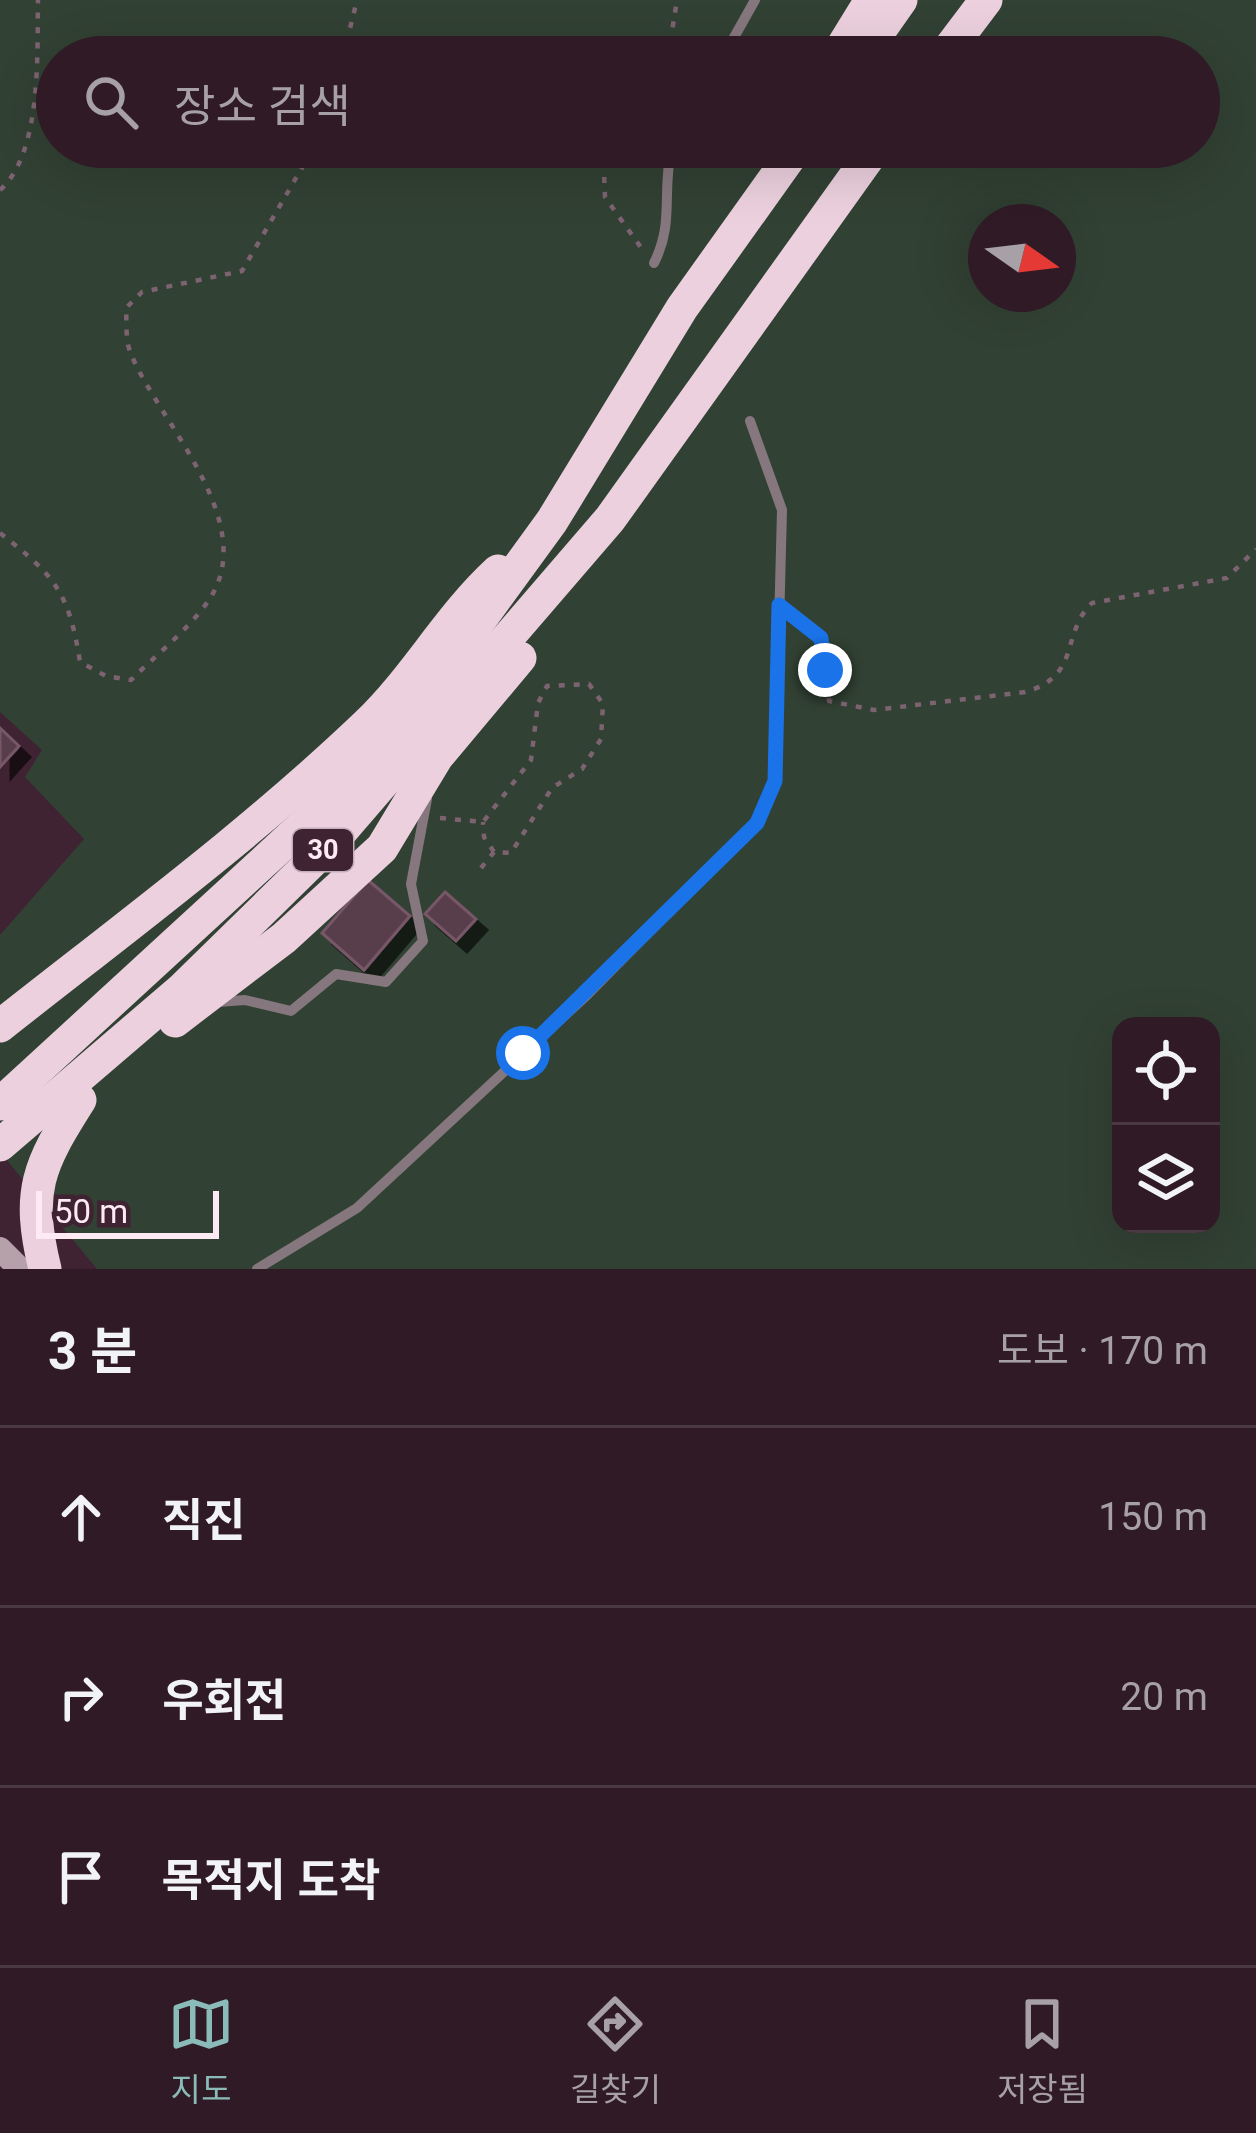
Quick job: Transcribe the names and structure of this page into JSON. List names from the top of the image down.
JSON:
{
  "streets": {
    "highway": ["30"]
  },
  "scale_bar": "50 m",
  "north": "right",
  "page": {
    "search": "장소 검색",
    "scale": "50 m",
    "heading": ["3 분", "도보 · 170 m"],
    "list": [
      ["직진", "150 m"],
      ["우회전", "20 m"],
      "목적지 도착"
    ],
    "nav": ["지도", "길찾기", "저장됨"]
  }
}
